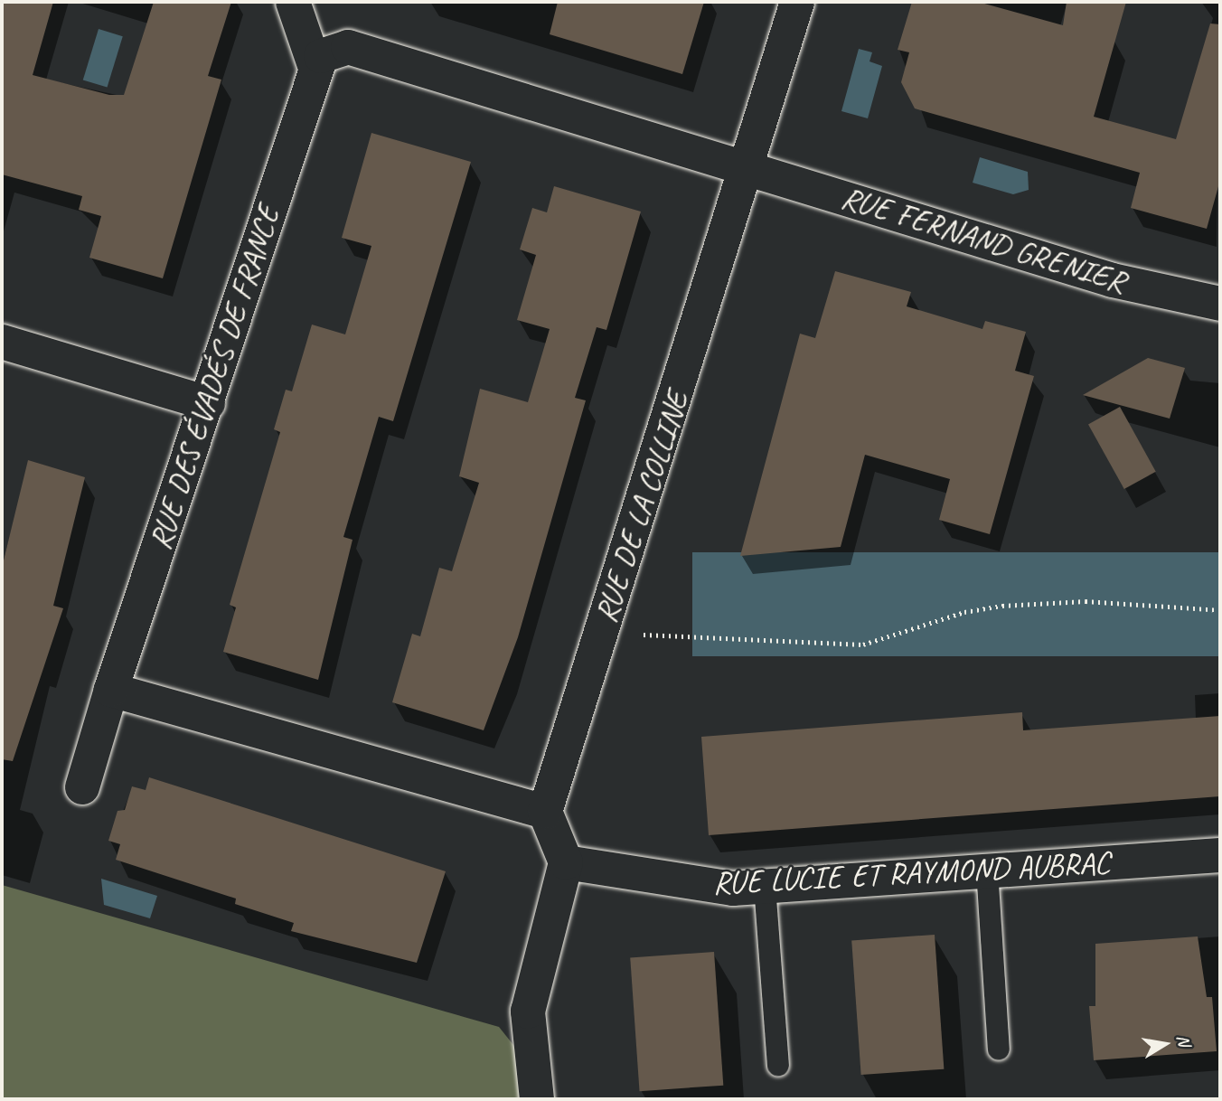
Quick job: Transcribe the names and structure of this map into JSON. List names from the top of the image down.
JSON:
{
  "streets": {
    "street": [
      "RUE FERNAND GRENIER",
      "RUE DES ÉVADÉS DE FRANCE",
      "RUE DE LA COLLINE",
      "RUE LUCIE ET RAYMOND AUBRAC"
    ]
  },
  "crossings": [
    ["RUE FERNAND GRENIER", "RUE DE LA COLLINE"]
  ],
  "north": "right"
}
